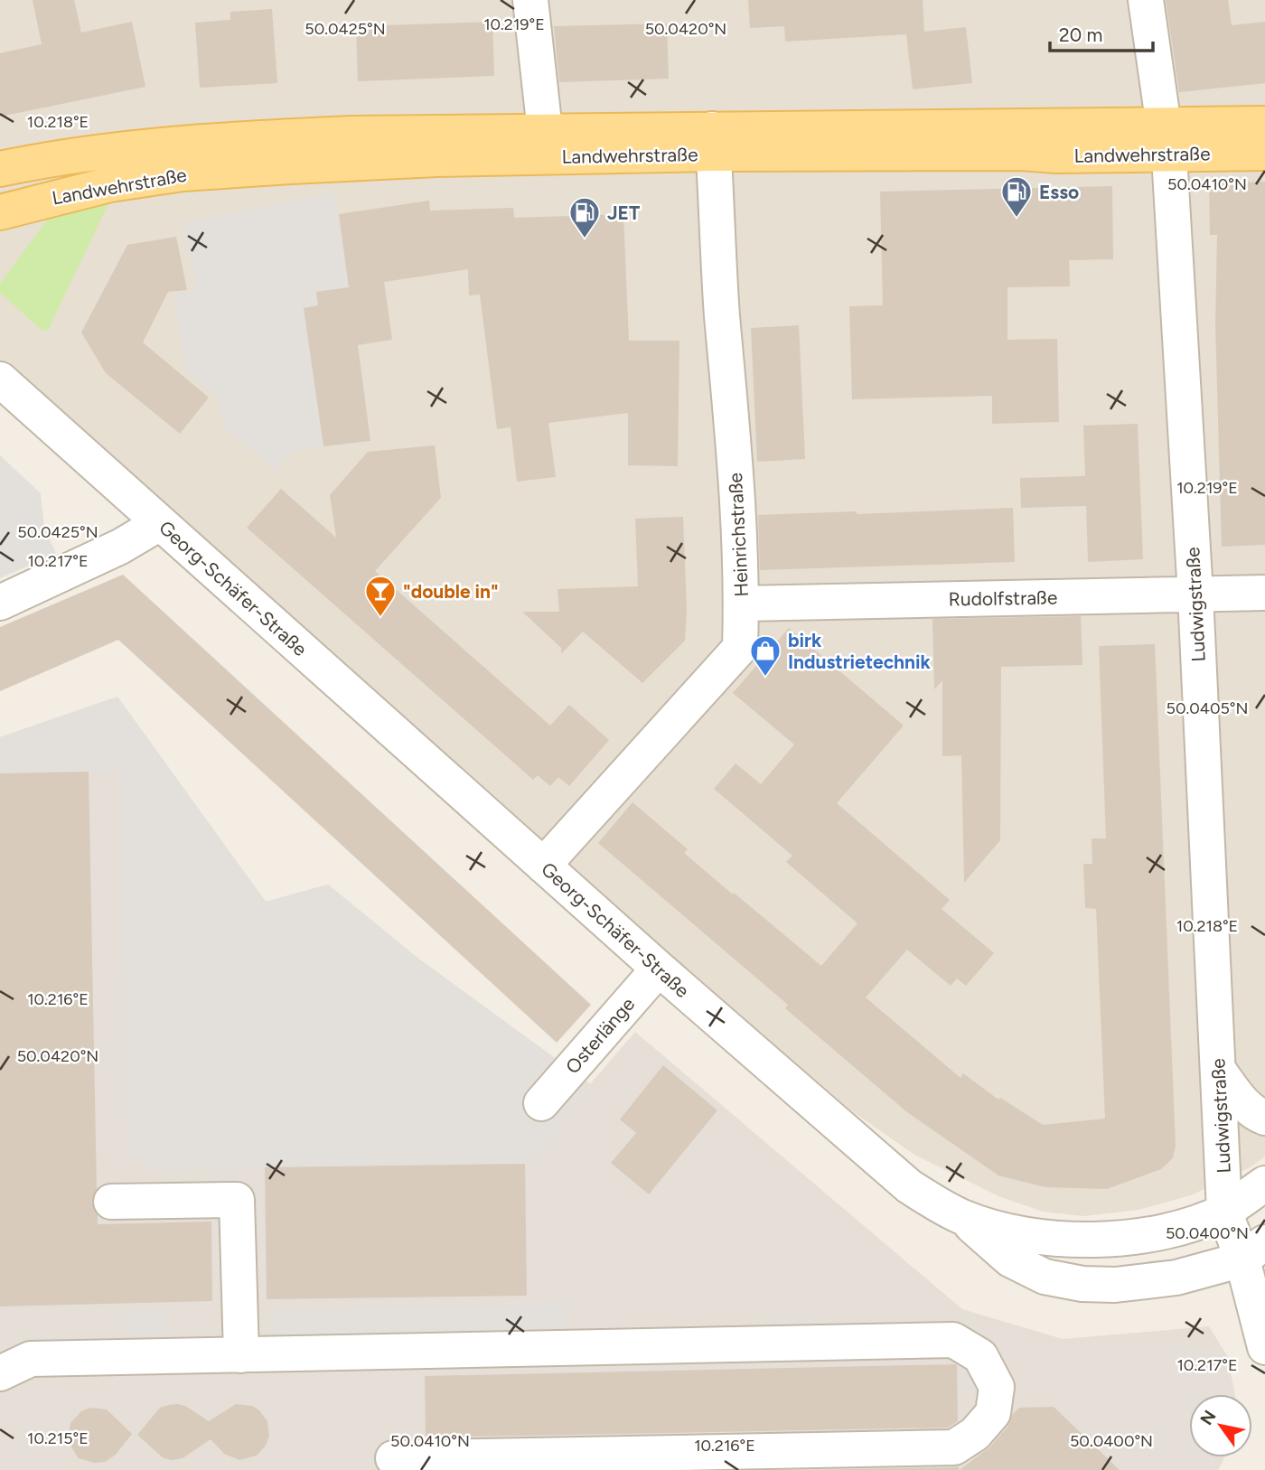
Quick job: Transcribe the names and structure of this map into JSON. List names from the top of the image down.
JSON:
{
  "streets": {
    "main road": ["Landwehrstraße"],
    "street": [
      "Heinrichstraße",
      "Georg-Schäfer-Straße",
      "Rudolfstraße",
      "Ludwigstraße",
      "Osterlänge"
    ]
  },
  "crossings": [
    ["Landwehrstraße", "Heinrichstraße"],
    ["Landwehrstraße", "Ludwigstraße"],
    ["Heinrichstraße", "Georg-Schäfer-Straße"],
    ["Heinrichstraße", "Rudolfstraße"],
    ["Georg-Schäfer-Straße", "Ludwigstraße"],
    ["Georg-Schäfer-Straße", "Osterlänge"],
    ["Rudolfstraße", "Ludwigstraße"]
  ],
  "places": {
    "fuel station": ["Esso", "JET"],
    "bar": ["\"double in\""],
    "shop": ["birk Industrietechnik"]
  },
  "scale_bar": "20 m",
  "north": "top left",
  "coordinates": [
    "10.219°E",
    "50.0425°N",
    "50.0420°N",
    "10.218°E",
    "50.0410°N",
    "10.217°E",
    "50.0405°N",
    "10.216°E",
    "50.0400°N",
    "10.215°E"
  ]
}
